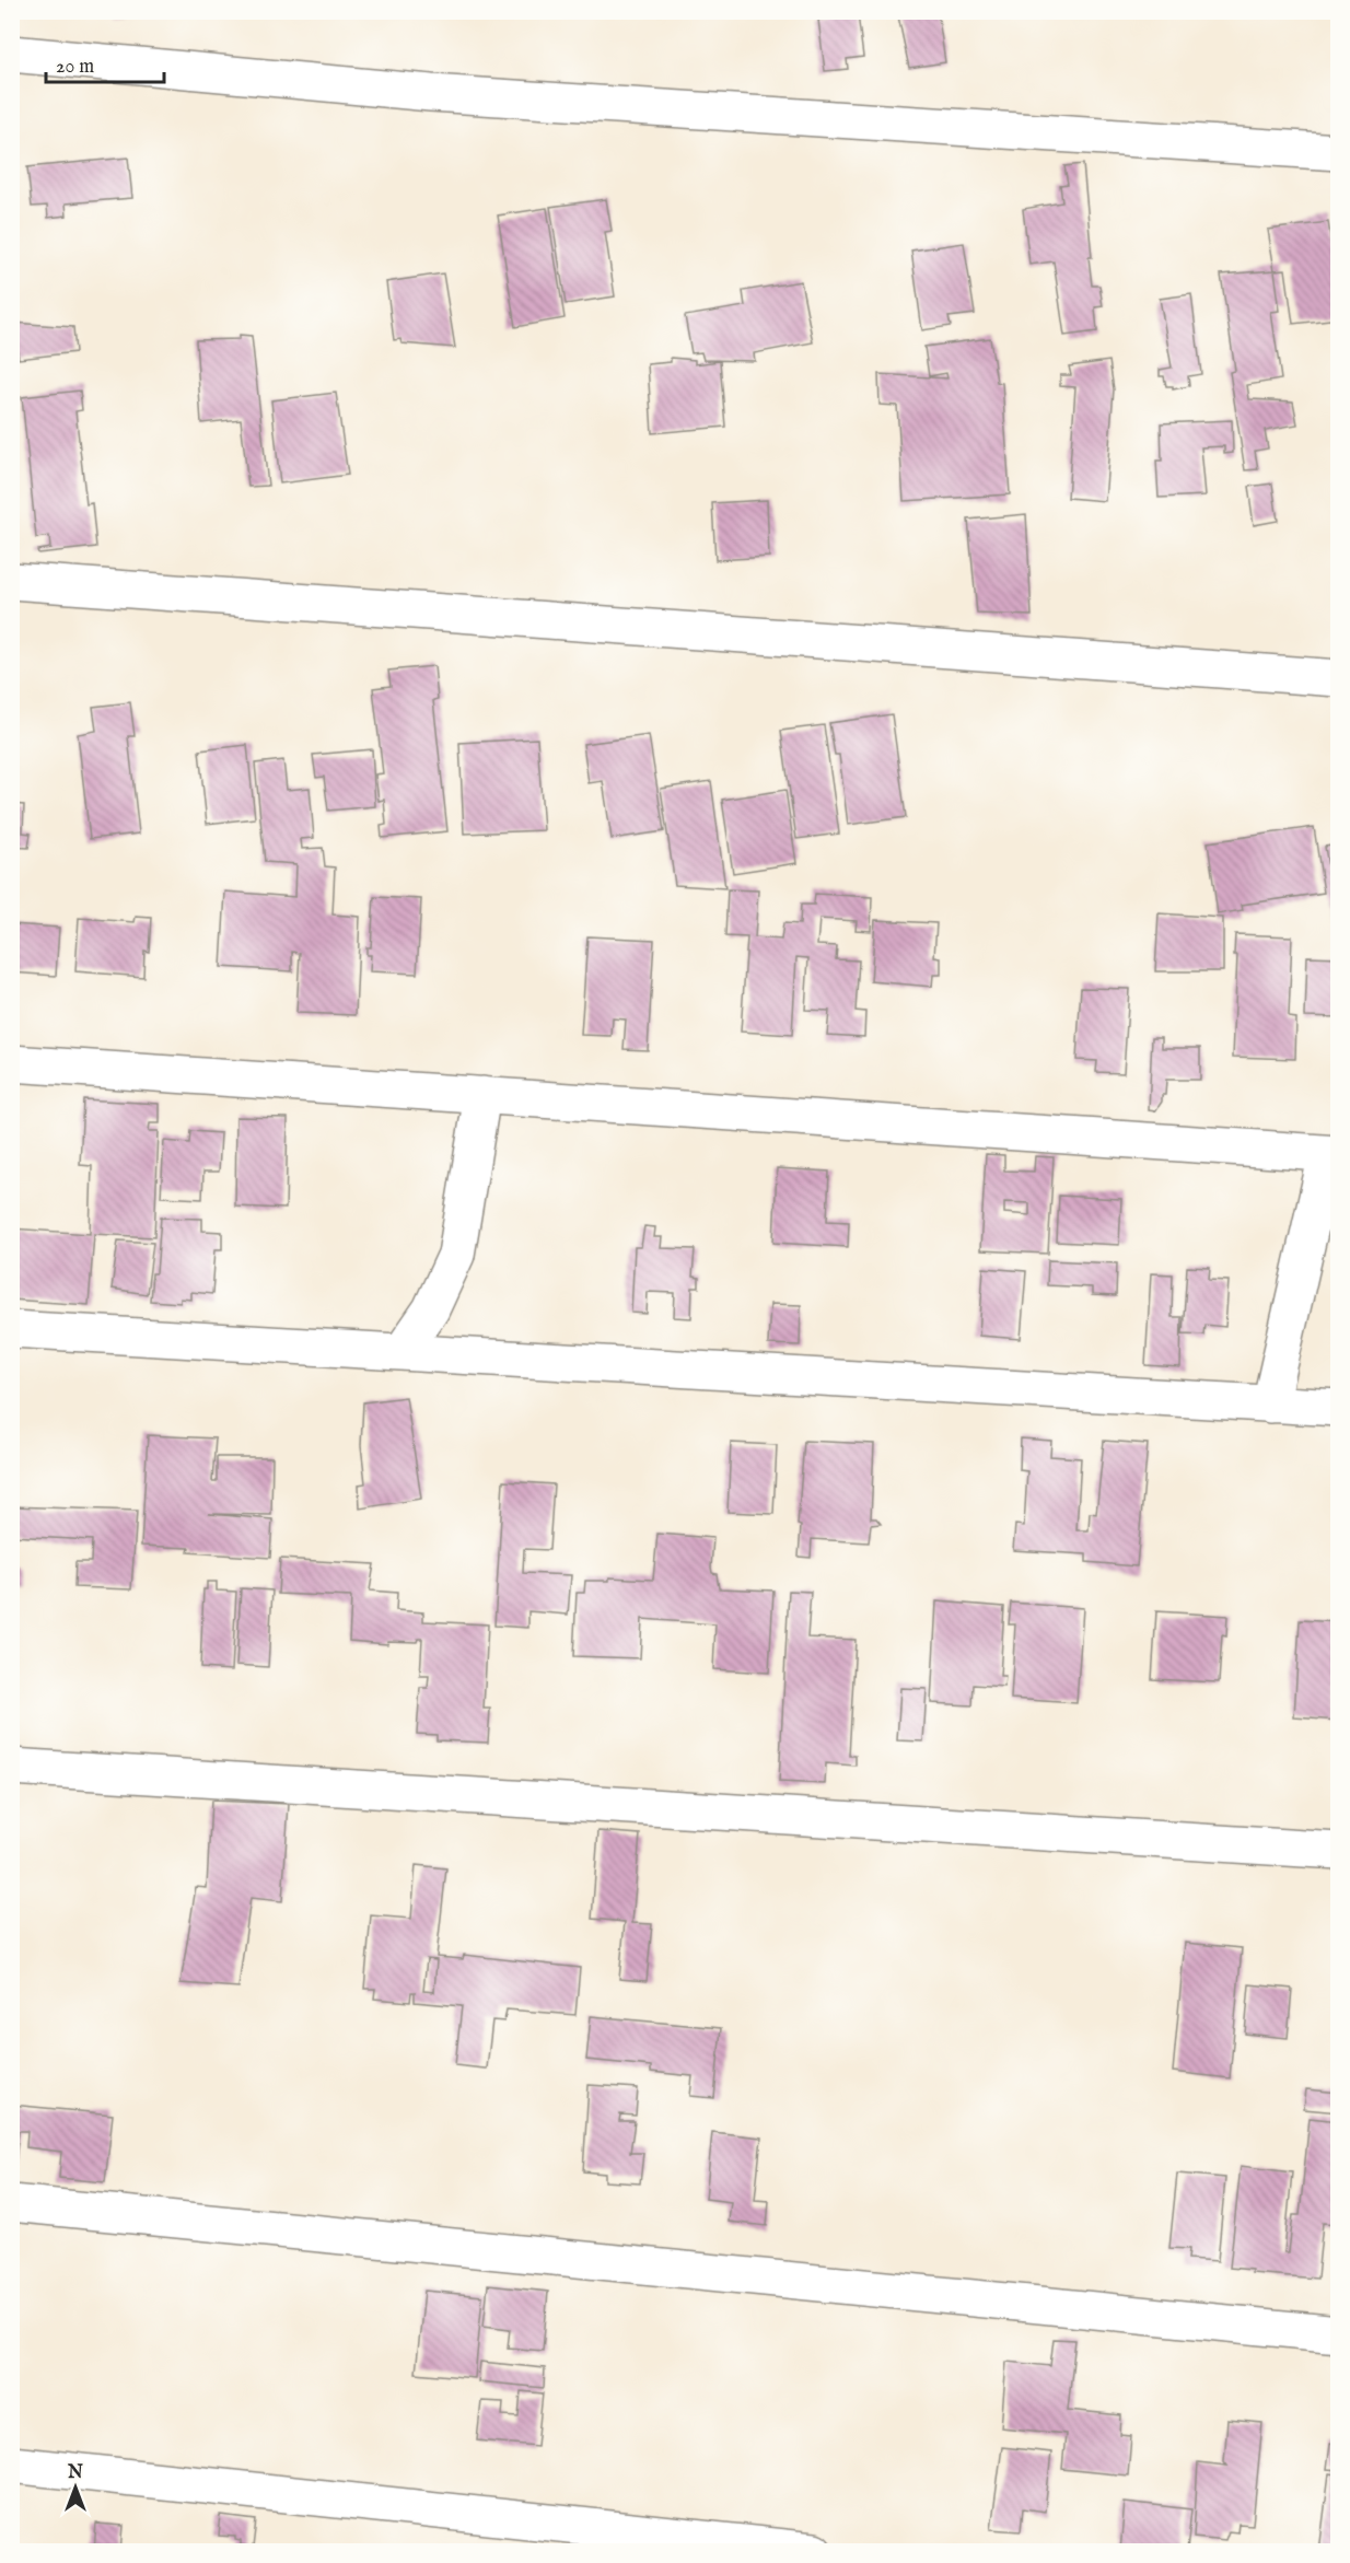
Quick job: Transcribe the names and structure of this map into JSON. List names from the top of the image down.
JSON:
{
  "scale_bar": "20 m",
  "north": "top"
}
